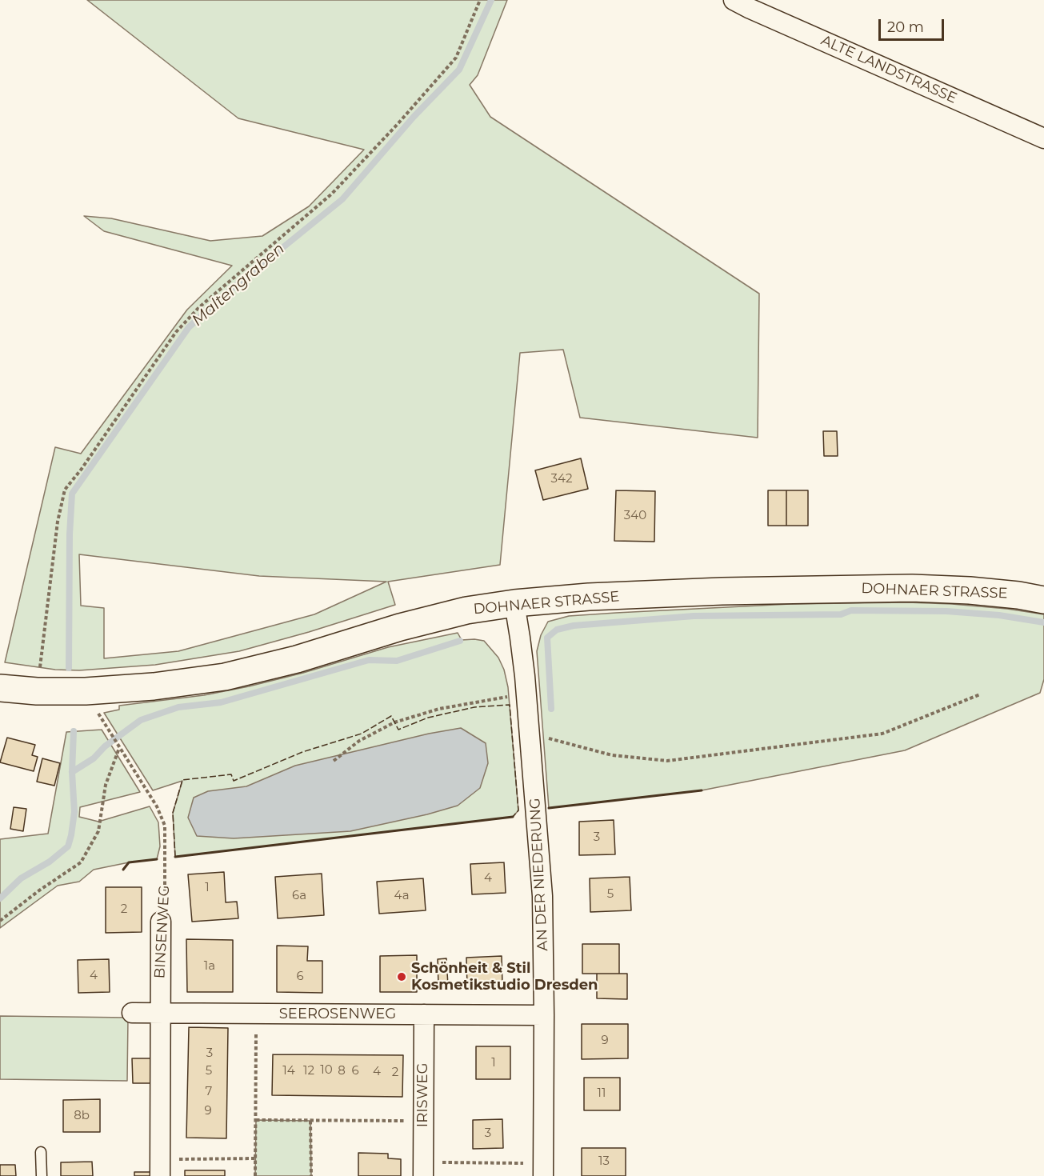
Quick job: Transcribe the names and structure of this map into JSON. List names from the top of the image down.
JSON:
{
  "streets": {
    "main road": ["DOHNAER STRASSE"],
    "street": [
      "ALTE LANDSTRASSE",
      "AN DER NIEDERUNG",
      "BINSENWEG",
      "SEEROSENWEG",
      "IRISWEG"
    ]
  },
  "crossings": [
    ["DOHNAER STRASSE", "AN DER NIEDERUNG"],
    ["AN DER NIEDERUNG", "SEEROSENWEG"],
    ["BINSENWEG", "SEEROSENWEG"],
    ["SEEROSENWEG", "IRISWEG"]
  ],
  "water": ["Maltengraben"],
  "places": ["Schönheit & Stil Kosmetikstudio Dresden"],
  "house_numbers": [
    "342",
    "340",
    "3",
    "4",
    "1",
    "5",
    "6a",
    "4a",
    "2",
    "1a",
    "4",
    "6",
    "9",
    "3",
    "1",
    "10",
    "5",
    "14",
    "12",
    "8",
    "6",
    "4",
    "2",
    "7",
    "11",
    "9",
    "8b",
    "3",
    "13"
  ],
  "scale_bar": "20 m"
}
